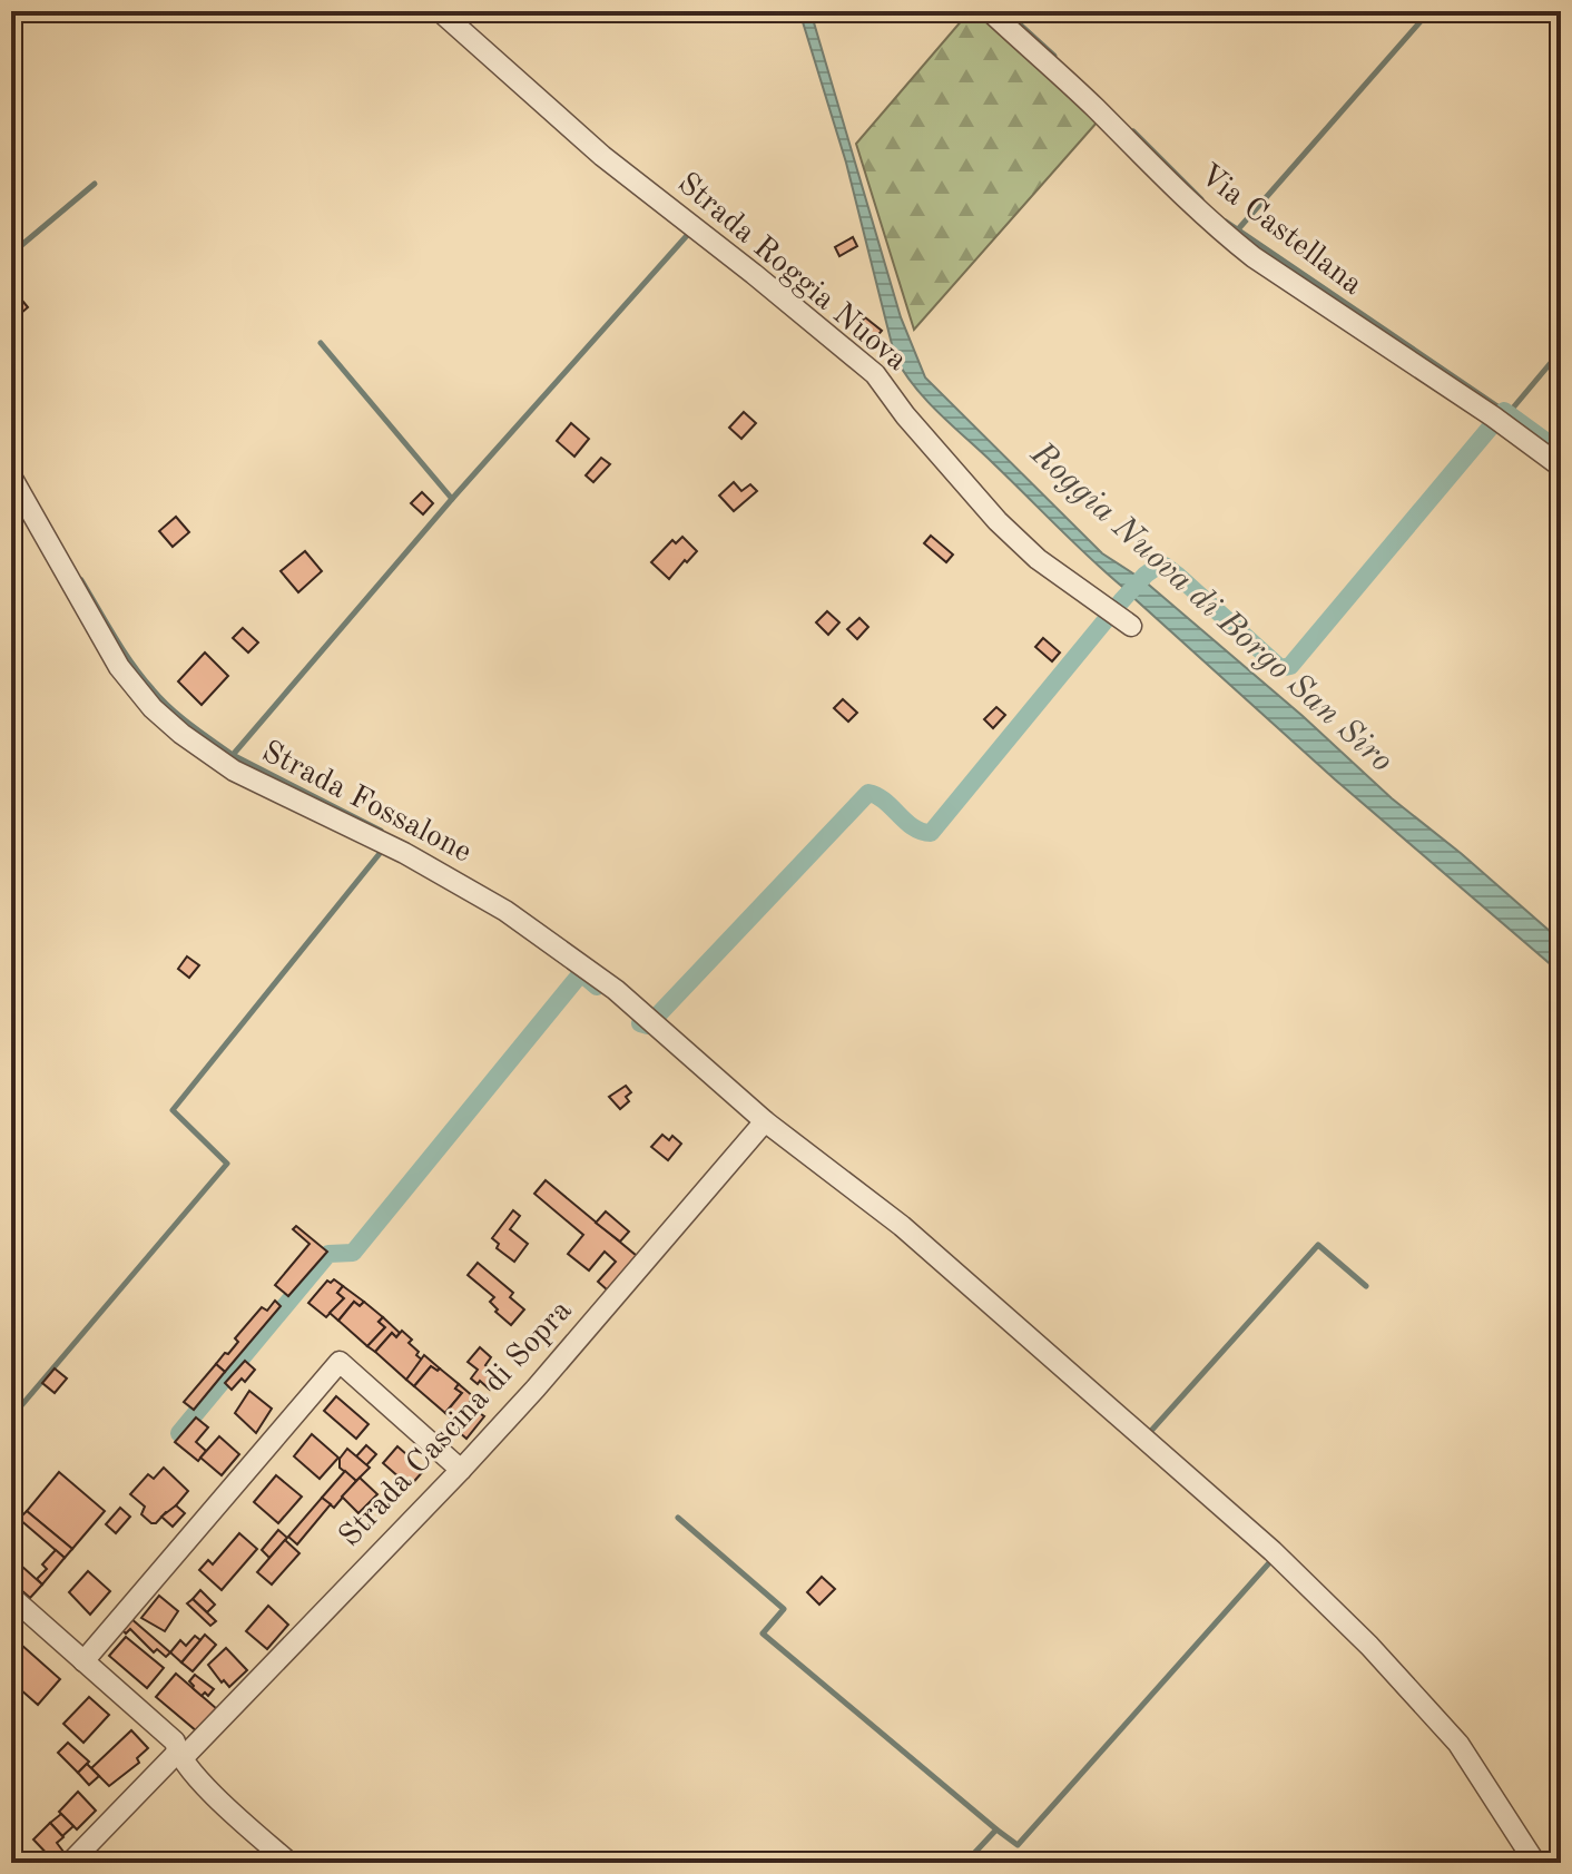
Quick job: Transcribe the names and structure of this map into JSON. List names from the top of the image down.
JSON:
{
  "streets": {
    "street": [
      "Via Castellana",
      "Strada Roggia Nuova",
      "Strada Fossalone",
      "Strada Cascina di Sopra"
    ]
  },
  "crossings": [
    ["Strada Fossalone", "Strada Cascina di Sopra"]
  ],
  "water": ["Roggia Nuova di Borgo San Siro"]
}
